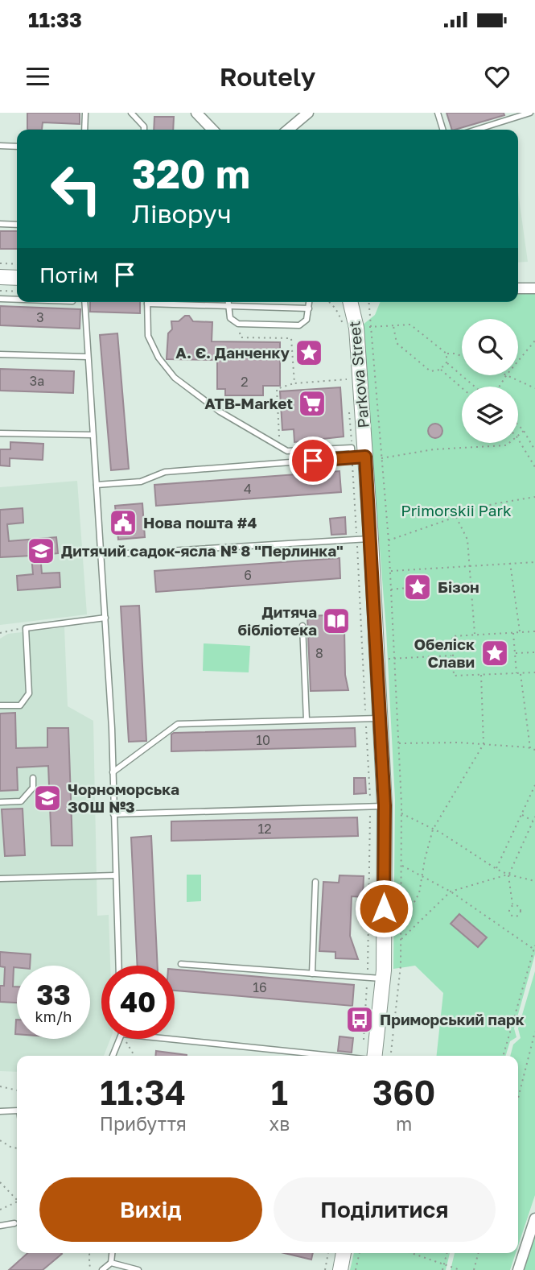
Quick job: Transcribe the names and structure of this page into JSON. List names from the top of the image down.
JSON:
{
  "streets": {
    "street": ["Parkova Street"]
  },
  "parks": ["Primorskii Park"],
  "places": {
    "place": ["А. Є. Данченку", "Бізон", "Обеліск Cлави"],
    "supermarket": ["ATB-Market"],
    "public building": ["Нова пошта #4"],
    "school or university": ["Дитячий садок-ясла № 8 \"Перлинка\"", "Чорноморська ЗОШ №3"],
    "library": ["Дитяча бібліотека"],
    "bus stop": ["Приморський парк"]
  },
  "house_numbers": [
    "3",
    "3а",
    "2",
    "4",
    "6",
    "8",
    "10",
    "12",
    "16"
  ],
  "page": {
    "status": "11:33",
    "header": "Routely",
    "turn": ["320 m", "Ліворуч"],
    "then": "Потім",
    "speed": "33 km/h",
    "limit": "40",
    "eta": [
      "11:34",
      "Прибуття",
      "1",
      "хв",
      "360",
      "m"
    ],
    "buttons": ["Вихід", "Поділитися"]
  }
}
